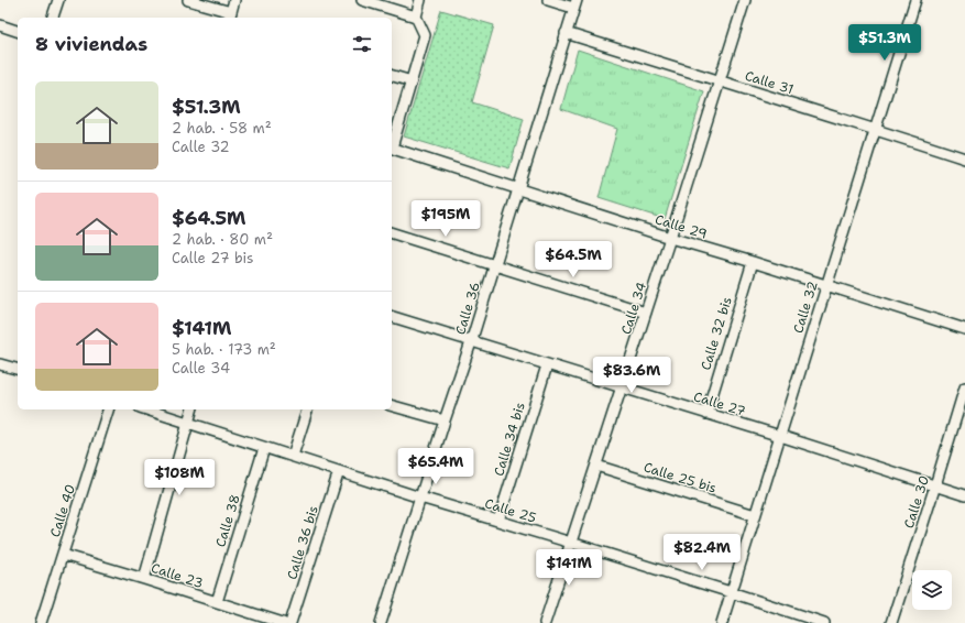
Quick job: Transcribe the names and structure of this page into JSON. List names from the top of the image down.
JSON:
{
  "streets": {
    "street": [
      "Calle 31",
      "Calle 29",
      "Calle 32",
      "Calle 36",
      "Calle 34",
      "Calle 32 bis",
      "Calle 27",
      "Calle 34 bis",
      "Calle 25 bis",
      "Calle 30",
      "Calle 40",
      "Calle 25",
      "Calle 38",
      "Calle 36 bis",
      "Calle 23"
    ]
  },
  "crossings": [
    ["Calle 31", "Calle 32"],
    ["Calle 31", "Calle 36"],
    ["Calle 31", "Calle 34"],
    ["Calle 29", "Calle 32"],
    ["Calle 29", "Calle 36"],
    ["Calle 29", "Calle 34"],
    ["Calle 29", "Calle 32 bis"],
    ["Calle 32", "Calle 27"],
    ["Calle 32", "Calle 25 bis"],
    ["Calle 32", "Calle 25"],
    ["Calle 36", "Calle 27"],
    ["Calle 36", "Calle 25"],
    ["Calle 34", "Calle 27"],
    ["Calle 34", "Calle 25 bis"],
    ["Calle 34", "Calle 25"],
    ["Calle 32 bis", "Calle 27"],
    ["Calle 27", "Calle 34 bis"],
    ["Calle 27", "Calle 30"],
    ["Calle 34 bis", "Calle 25"],
    ["Calle 40", "Calle 23"],
    ["Calle 25", "Calle 38"],
    ["Calle 25", "Calle 36 bis"],
    ["Calle 38", "Calle 23"]
  ],
  "page": {
    "heading": "8 viviendas",
    "price": [
      "$51.3M",
      "$195M",
      "$64.5M",
      "$83.6M",
      "$65.4M",
      "$108M",
      "$82.4M",
      "$141M"
    ],
    "list": [
      {
        "name": "$51.3M",
        "note": "2 hab. · 58 m² · Calle 32"
      },
      {
        "name": "$64.5M",
        "note": "2 hab. · 80 m² · Calle 27 bis"
      },
      {
        "name": "$141M",
        "note": "5 hab. · 173 m² · Calle 34"
      }
    ]
  }
}
